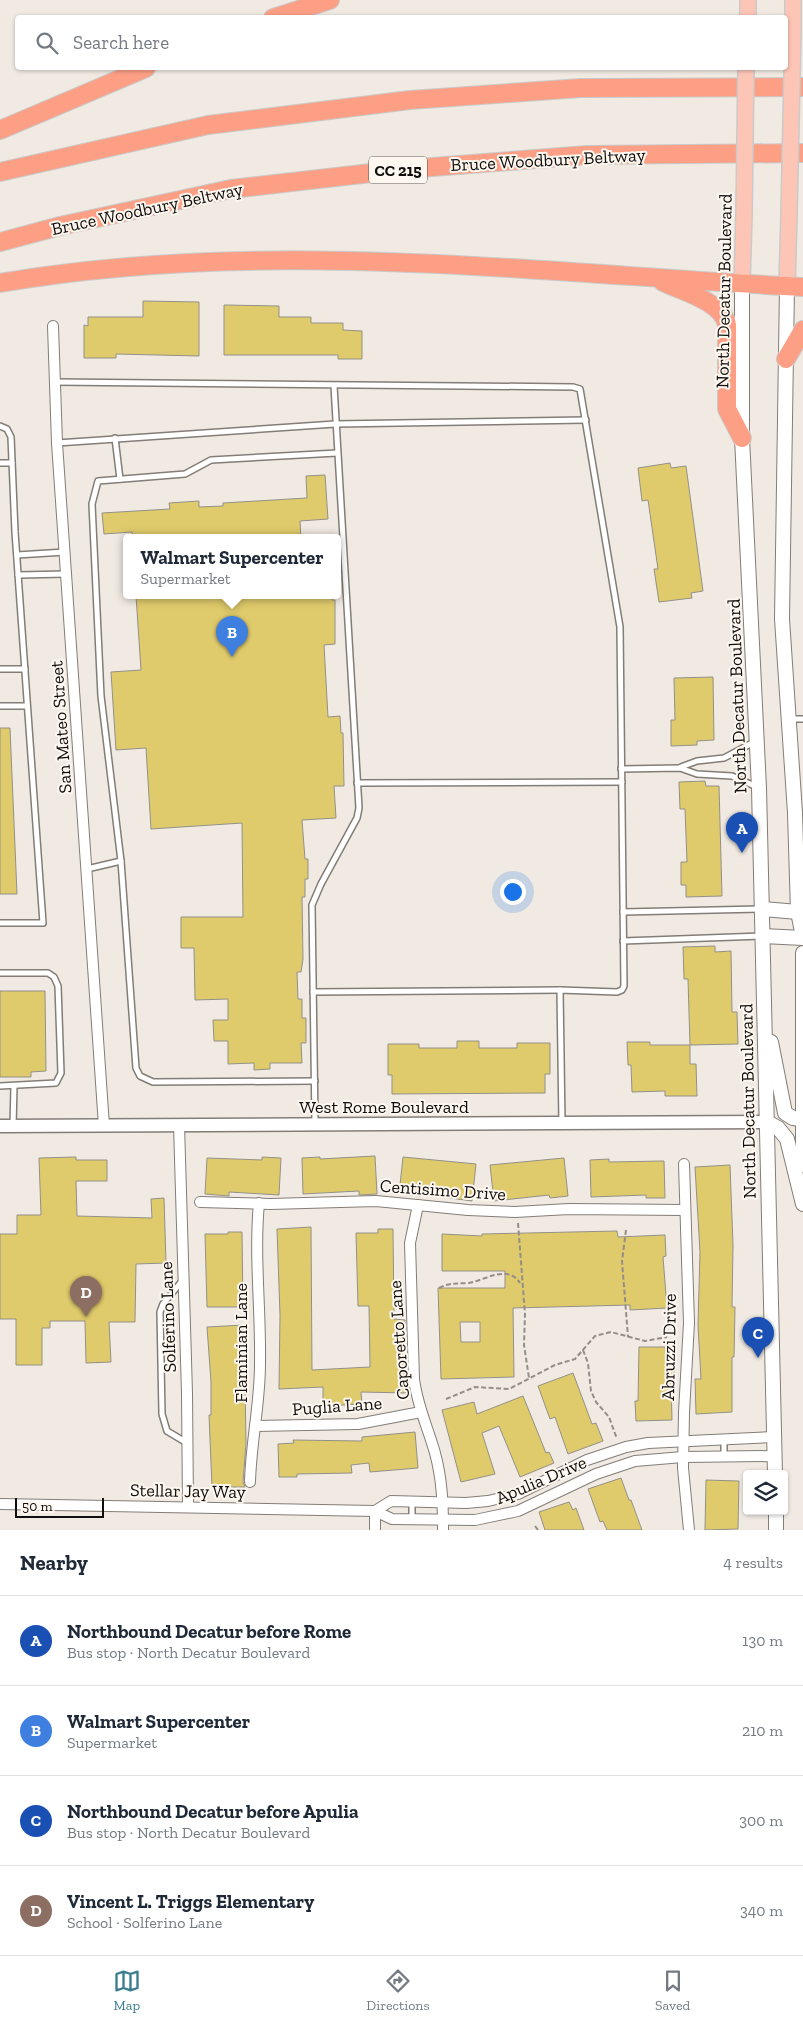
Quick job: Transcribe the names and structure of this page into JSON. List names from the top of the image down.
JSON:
{
  "streets": {
    "highway": ["Bruce Woodbury Beltway", "CC 215"],
    "main road": ["North Decatur Boulevard"],
    "street": [
      "San Mateo Street",
      "West Rome Boulevard",
      "Centisimo Drive",
      "Solferino Lane",
      "Caporetto Lane",
      "Flaminian Lane",
      "Abruzzi Drive",
      "Puglia Lane",
      "Apulia Drive",
      "Stellar Jay Way"
    ]
  },
  "crossings": [
    ["North Decatur Boulevard", "West Rome Boulevard"],
    ["North Decatur Boulevard", "Apulia Drive"],
    ["San Mateo Street", "West Rome Boulevard"],
    ["West Rome Boulevard", "Solferino Lane"],
    ["Centisimo Drive", "Caporetto Lane"],
    ["Centisimo Drive", "Flaminian Lane"],
    ["Centisimo Drive", "Abruzzi Drive"],
    ["Solferino Lane", "Stellar Jay Way"],
    ["Caporetto Lane", "Puglia Lane"],
    ["Caporetto Lane", "Apulia Drive"],
    ["Flaminian Lane", "Puglia Lane"],
    ["Abruzzi Drive", "Apulia Drive"],
    ["Apulia Drive", "Stellar Jay Way"]
  ],
  "scale_bar": "50 m",
  "page": {
    "search": "Search here",
    "popup": ["Walmart Supercenter", "Supermarket"],
    "pins": [
      "B",
      "A",
      "D",
      "C"
    ],
    "scale": "50 m",
    "heading": ["Nearby", "4 results"],
    "list": [
      {
        "mark": "A",
        "name": "Northbound Decatur before Rome",
        "note": "Bus stop · North Decatur Boulevard",
        "value": "130 m"
      },
      {
        "mark": "B",
        "name": "Walmart Supercenter",
        "note": "Supermarket",
        "value": "210 m"
      },
      {
        "mark": "C",
        "name": "Northbound Decatur before Apulia",
        "note": "Bus stop · North Decatur Boulevard",
        "value": "300 m"
      },
      {
        "mark": "D",
        "name": "Vincent L. Triggs Elementary",
        "note": "School · Solferino Lane",
        "value": "340 m"
      }
    ],
    "nav": ["Map", "Directions", "Saved"]
  }
}
